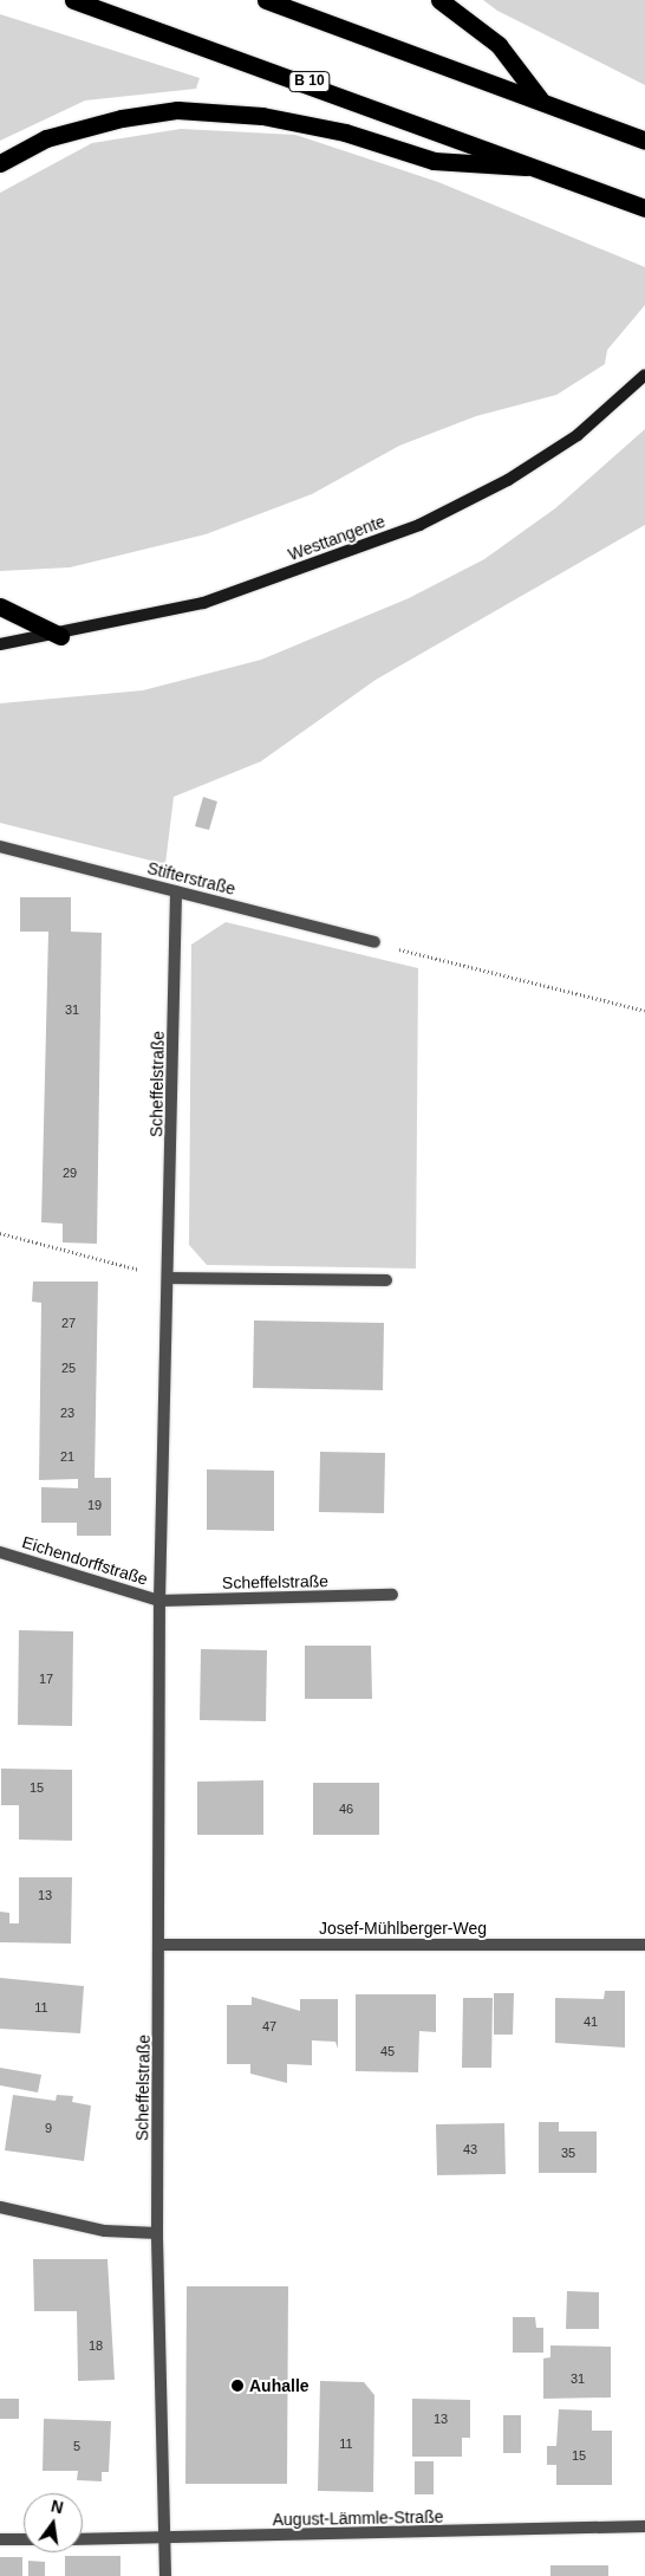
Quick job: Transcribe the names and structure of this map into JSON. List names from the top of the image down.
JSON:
{
  "streets": {
    "highway": ["B 10"],
    "main road": ["Westtangente"],
    "street": [
      "Stifterstraße",
      "Scheffelstraße",
      "Eichendorffstraße",
      "Josef-Mühlberger-Weg",
      "August-Lämmle-Straße"
    ]
  },
  "crossings": [
    ["Stifterstraße", "Scheffelstraße"],
    ["Scheffelstraße", "Eichendorffstraße"],
    ["Scheffelstraße", "Josef-Mühlberger-Weg"],
    ["Scheffelstraße", "August-Lämmle-Straße"]
  ],
  "places": ["Auhalle"],
  "house_numbers": [
    "31",
    "29",
    "27",
    "25",
    "23",
    "21",
    "19",
    "17",
    "15",
    "46",
    "13",
    "11",
    "41",
    "47",
    "45",
    "9",
    "43",
    "35",
    "18",
    "31",
    "13",
    "11",
    "5",
    "15"
  ],
  "north": "top"
}
